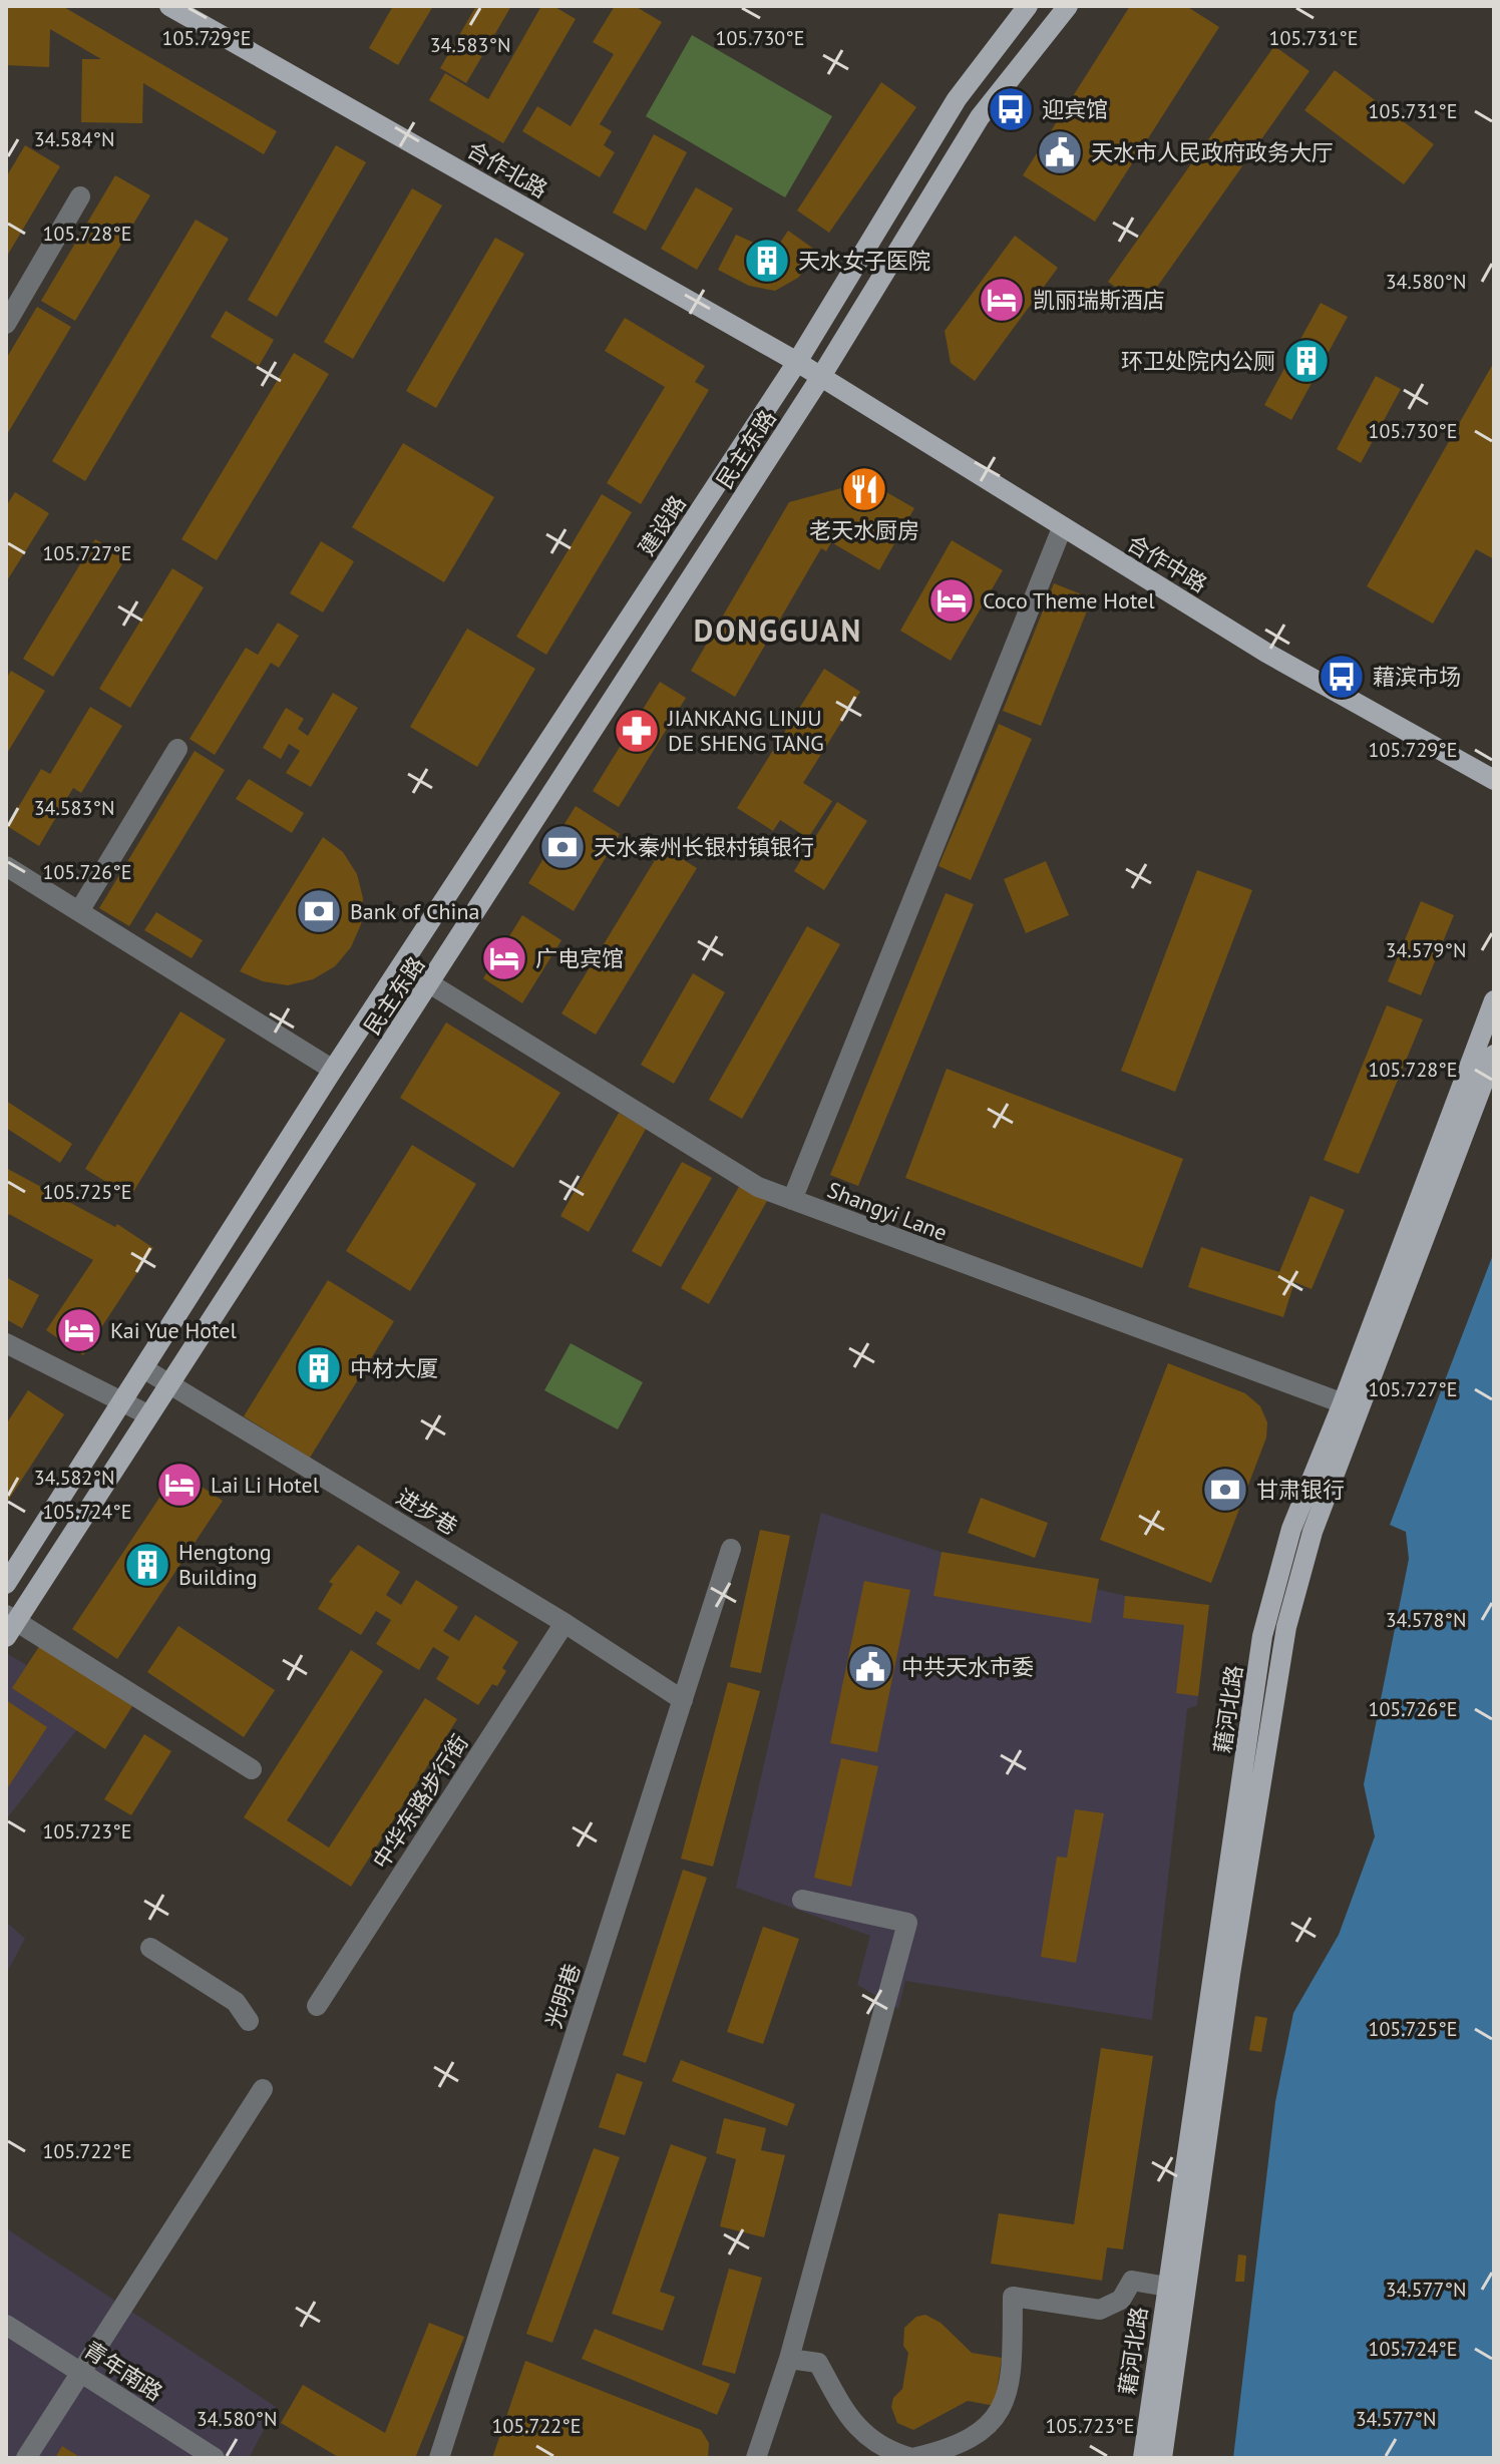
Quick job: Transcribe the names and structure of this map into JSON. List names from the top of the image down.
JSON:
{
  "streets": {
    "main road": [
      "合作北路",
      "民主东路",
      "建设路",
      "合作中路",
      "藉河北路"
    ],
    "street": [
      "Shangyi Lane",
      "进步巷",
      "中华东路步行街",
      "光明巷",
      "青年南路"
    ]
  },
  "crossings": [
    ["合作北路", "民主东路"],
    ["合作北路", "建设路"],
    ["合作北路", "合作中路"],
    ["民主东路", "合作中路"],
    ["民主东路", "Shangyi Lane"],
    ["民主东路", "进步巷"],
    ["Shangyi Lane", "藉河北路"],
    ["进步巷", "中华东路步行街"],
    ["进步巷", "光明巷"]
  ],
  "districts": ["DONGGUAN"],
  "places": {
    "bus stop": ["迎宾馆", "藉滨市场"],
    "public building": ["天水市人民政府政务大厅", "中共天水市委"],
    "building": [
      "天水女子医院",
      "环卫处院内公厕",
      "中材大厦",
      "Hengtong Building"
    ],
    "hotel": [
      "凯丽瑞斯酒店",
      "Coco Theme Hotel",
      "广电宾馆",
      "Kai Yue Hotel",
      "Lai Li Hotel"
    ],
    "restaurant": ["老天水厨房"],
    "pharmacy": ["JIANKANG LINJU DE SHENG TANG"],
    "bank": ["天水秦州长银村镇银行", "Bank of China", "甘肃银行"]
  },
  "coordinates": [
    "105.729°E",
    "105.730°E",
    "105.731°E",
    "34.583°N",
    "34.584°N",
    "105.728°E",
    "34.580°N",
    "105.727°E",
    "105.726°E",
    "34.579°N",
    "105.725°E",
    "34.582°N",
    "105.724°E",
    "34.578°N",
    "105.723°E",
    "105.722°E",
    "34.577°N"
  ]
}
